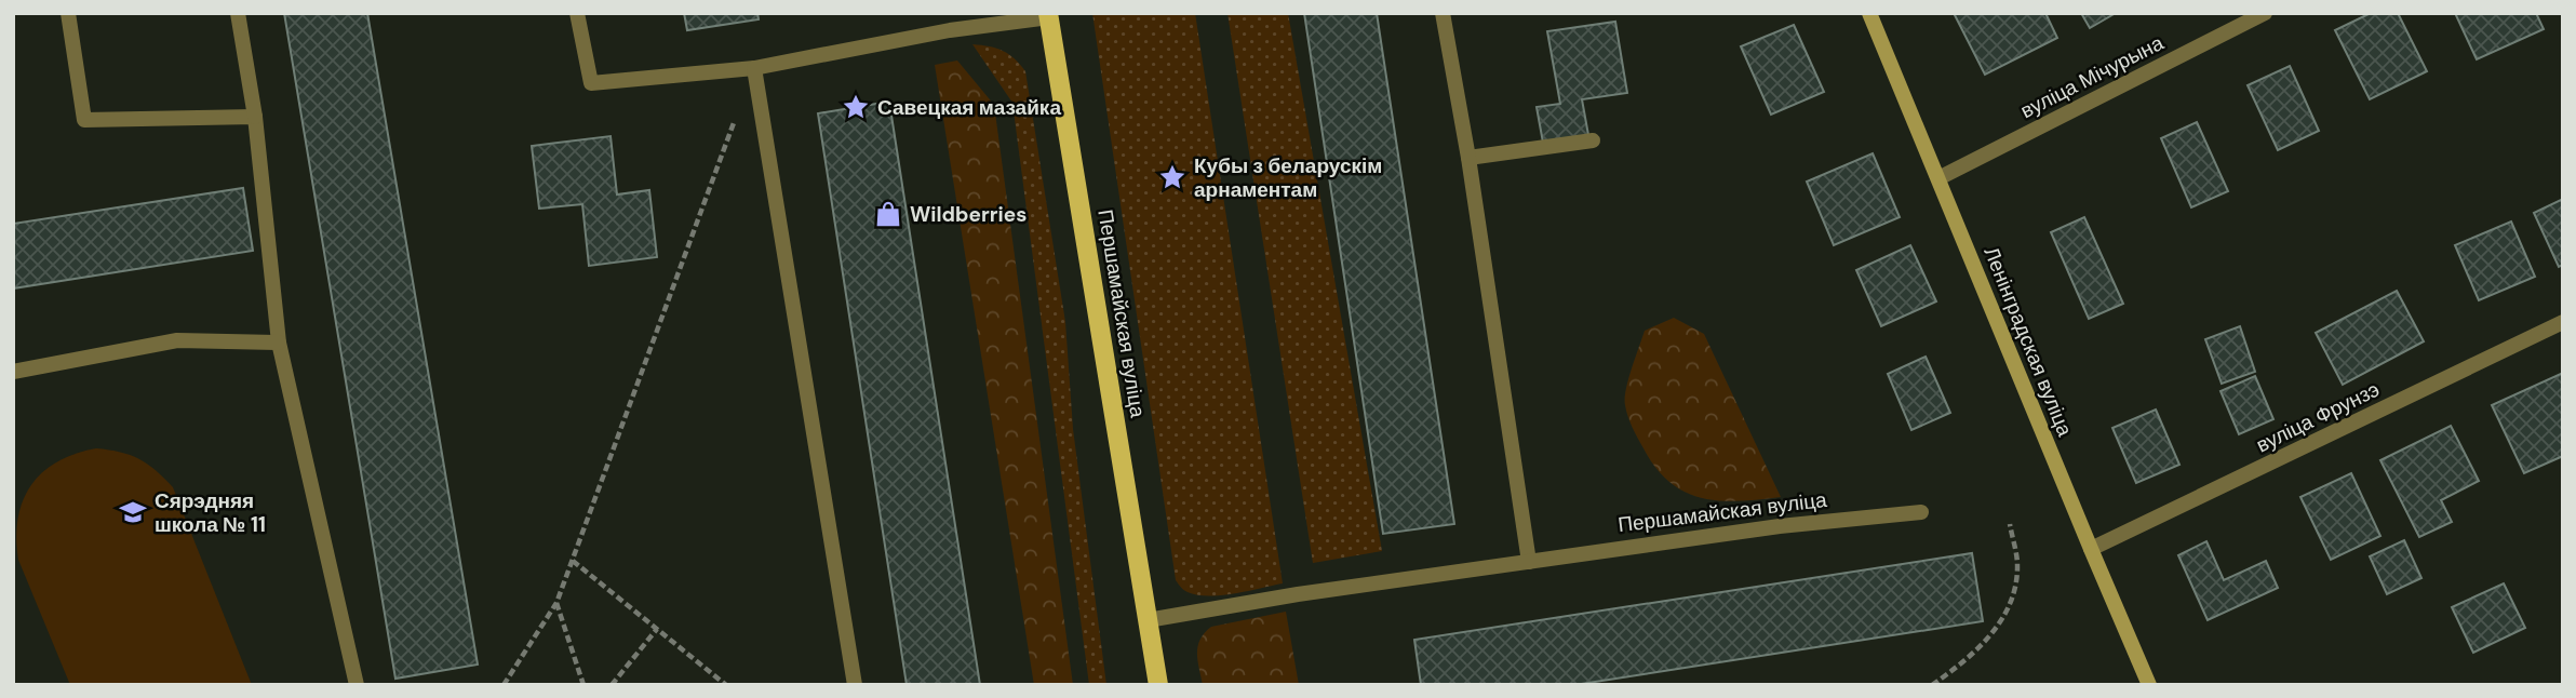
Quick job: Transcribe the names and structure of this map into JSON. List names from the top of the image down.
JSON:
{
  "streets": {
    "main road": ["Першамайская вуліца"],
    "street": ["вуліца Мічурына", "Ленінградская вуліца", "вуліца Фрунзэ"]
  },
  "crossings": [
    ["вуліца Мічурына", "Ленінградская вуліца"],
    ["Ленінградская вуліца", "вуліца Фрунзэ"]
  ],
  "places": {
    "place": ["Савецкая мазайка", "Кубы з беларускім арнаментам"],
    "shop": ["Wildberries"],
    "school or university": ["Сярэдняя школа № 11"]
  }
}
